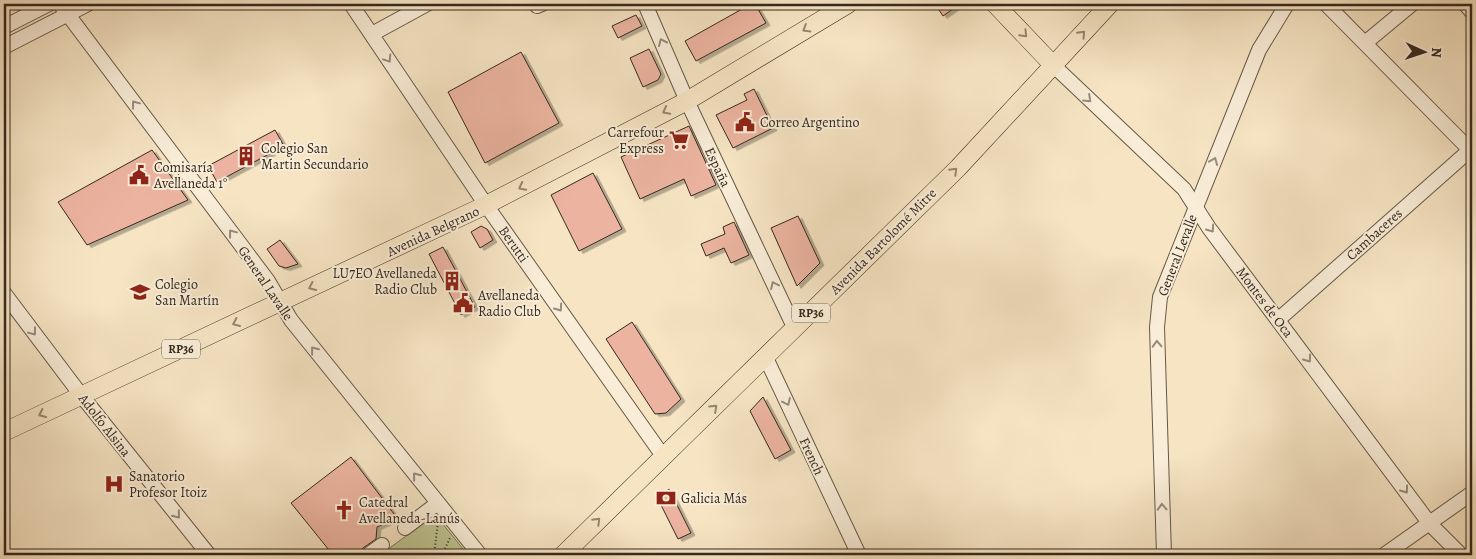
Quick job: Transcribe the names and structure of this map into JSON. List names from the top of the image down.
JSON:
{
  "streets": {
    "main road": ["Avenida Belgrano", "Avenida Bartolomé Mitre", "RP36"],
    "street": [
      "España",
      "Cambaceres",
      "Berutti",
      "General Levalle",
      "General Lavalle",
      "Montes de Oca",
      "Adolfo Alsina",
      "French"
    ]
  },
  "crossings": [
    ["España", "Avenida Belgrano"],
    ["España", "Avenida Bartolomé Mitre"],
    ["Avenida Belgrano", "Berutti"],
    ["Avenida Belgrano", "General Lavalle"],
    ["Avenida Belgrano", "Adolfo Alsina"],
    ["Cambaceres", "Montes de Oca"],
    ["Avenida Bartolomé Mitre", "Berutti"],
    ["Avenida Bartolomé Mitre", "Montes de Oca"],
    ["Avenida Bartolomé Mitre", "French"],
    ["General Levalle", "Montes de Oca"]
  ],
  "one_way": [
    "España",
    "Avenida Belgrano",
    "Avenida Bartolomé Mitre",
    "Berutti",
    "General Levalle",
    "General Lavalle",
    "Montes de Oca",
    "Adolfo Alsina",
    "French"
  ],
  "places": {
    "public building": ["Correo Argentino", "Comisaría Avellaneda 1°", "Avellaneda Radio Club"],
    "supermarket": ["Carrefour Express"],
    "building": ["Colegio San Martin Secundario", "LU7EO Avellaneda Radio Club"],
    "school or university": ["Colegio San Martín"],
    "hospital": ["Sanatorio Profesor Itoiz"],
    "bank": ["Galicia Más"],
    "church": ["Catedral Avellaneda-Lanús"]
  },
  "north": "right"
}
